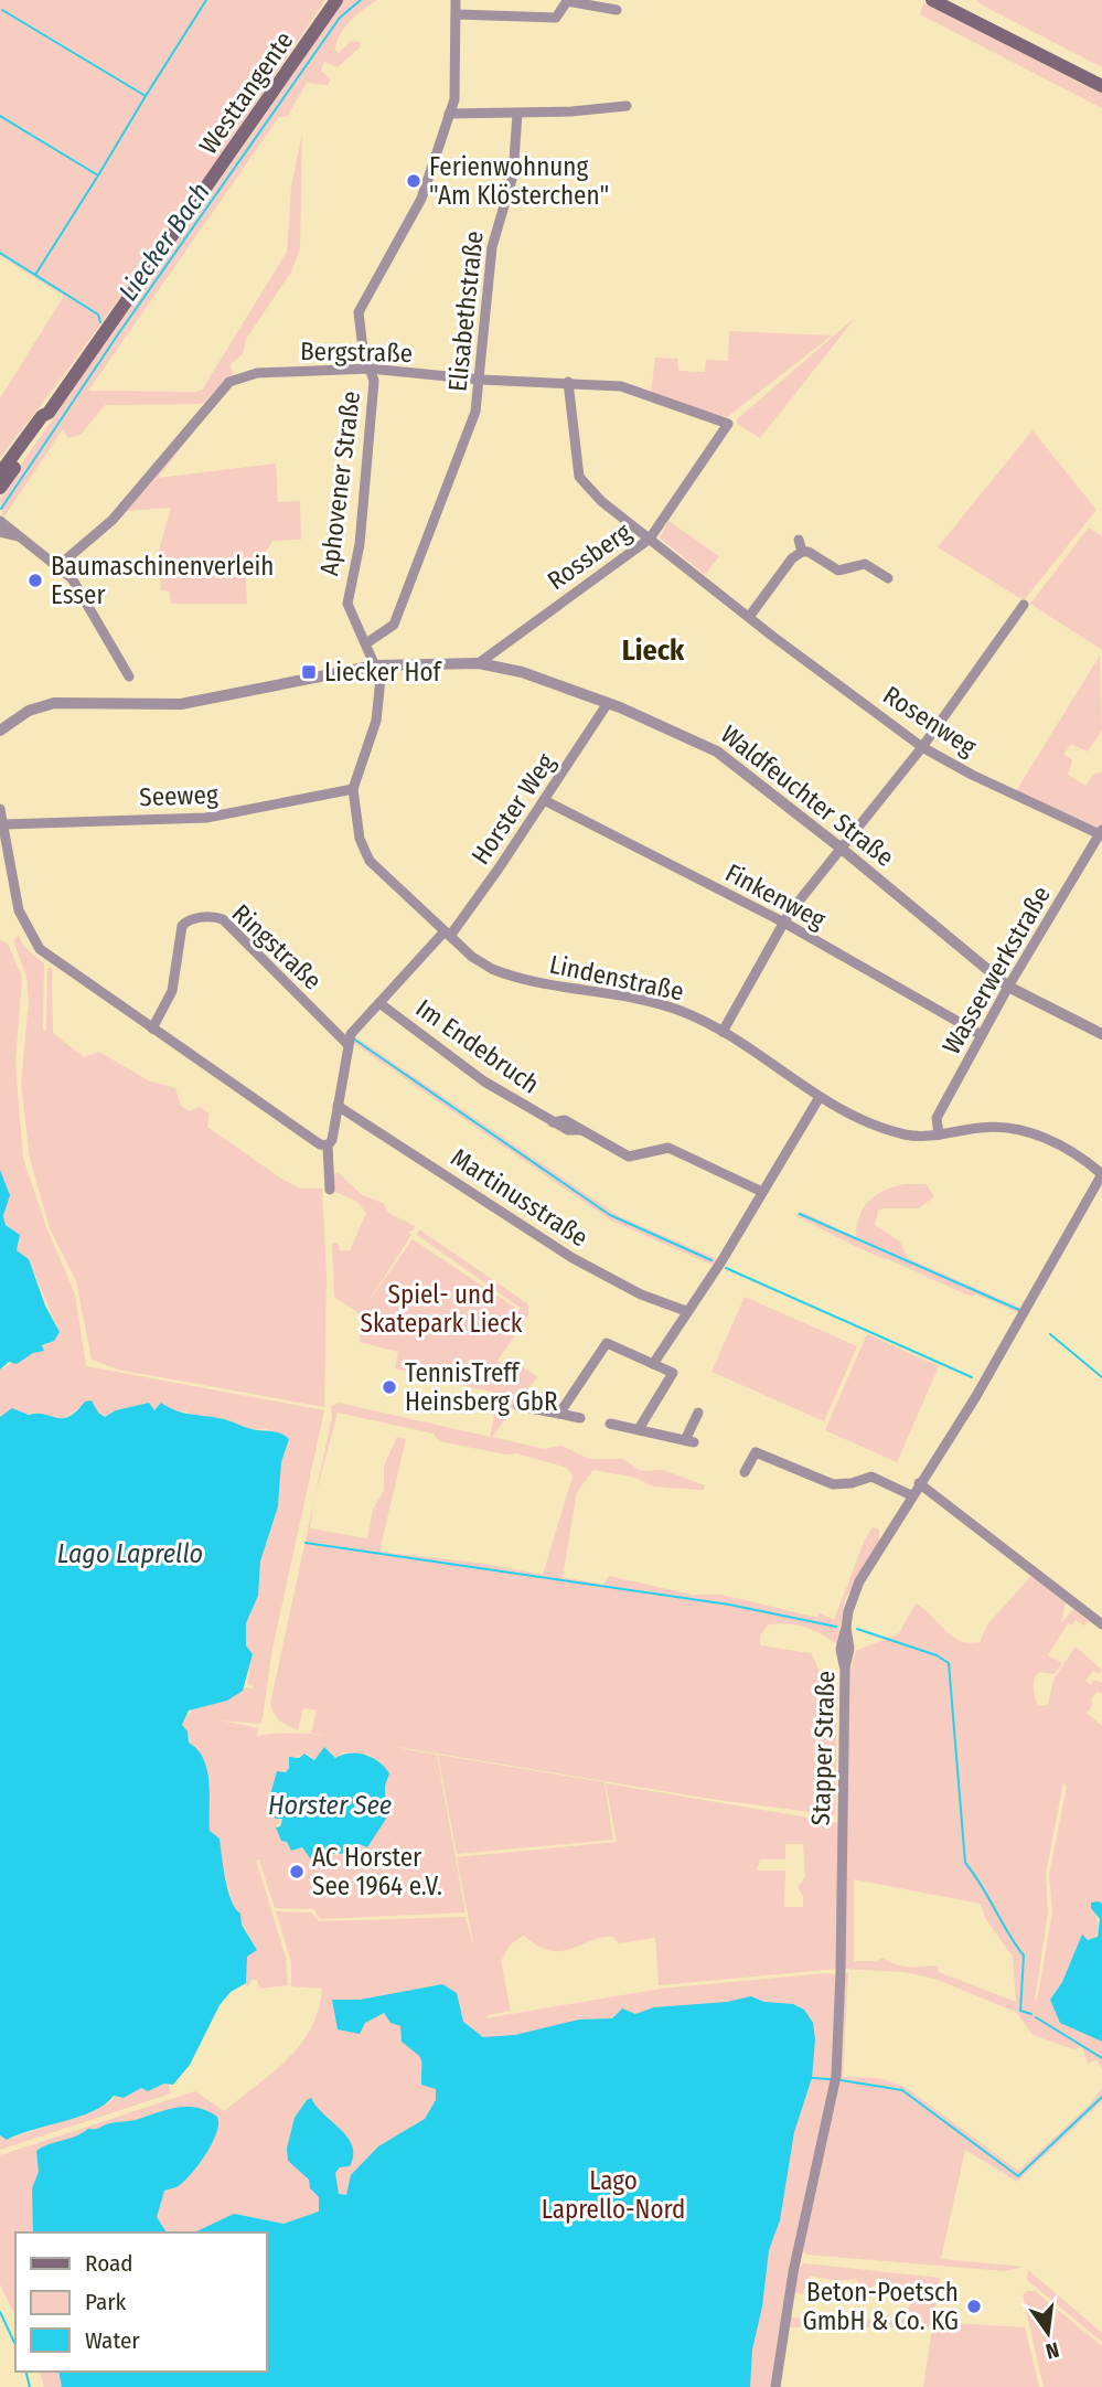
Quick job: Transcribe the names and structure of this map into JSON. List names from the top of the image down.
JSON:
{
  "streets": {
    "main road": ["Westtangente"],
    "street": [
      "Elisabethstraße",
      "Bergstraße",
      "Aphovener Straße",
      "Rossberg",
      "Rosenweg",
      "Seeweg",
      "Waldfeuchter Straße",
      "Horster Weg",
      "Finkenweg",
      "Ringstraße",
      "Wasserwerkstraße",
      "Lindenstraße",
      "Im Endebruch",
      "Martinusstraße",
      "Stapper Straße"
    ]
  },
  "crossings": [
    ["Elisabethstraße", "Bergstraße"],
    ["Elisabethstraße", "Aphovener Straße"],
    ["Bergstraße", "Aphovener Straße"],
    ["Bergstraße", "Rossberg"],
    ["Bergstraße", "Rosenweg"],
    ["Aphovener Straße", "Waldfeuchter Straße"],
    ["Aphovener Straße", "Lindenstraße"],
    ["Rossberg", "Rosenweg"],
    ["Rossberg", "Waldfeuchter Straße"],
    ["Rosenweg", "Wasserwerkstraße"],
    ["Seeweg", "Lindenstraße"],
    ["Waldfeuchter Straße", "Horster Weg"],
    ["Waldfeuchter Straße", "Wasserwerkstraße"],
    ["Waldfeuchter Straße", "Lindenstraße"],
    ["Horster Weg", "Finkenweg"],
    ["Horster Weg", "Ringstraße"],
    ["Horster Weg", "Lindenstraße"],
    ["Horster Weg", "Im Endebruch"],
    ["Horster Weg", "Martinusstraße"],
    ["Finkenweg", "Wasserwerkstraße"],
    ["Wasserwerkstraße", "Lindenstraße"],
    ["Lindenstraße", "Stapper Straße"]
  ],
  "districts": ["Lieck"],
  "water": ["Liecker Bach", "Lago Laprello", "Horster See"],
  "parks": ["Spiel- und Skatepark Lieck", "Lago Laprello-Nord"],
  "places": {
    "other": [
      "Ferienwohnung \"Am Klösterchen\"",
      "Baumaschinenverleih Esser",
      "TennisTreff Heinsberg GbR",
      "AC Horster See 1964 e.V.",
      "Beton-Poetsch GmbH & Co. KG"
    ],
    "transit": ["Liecker Hof"]
  },
  "legend": ["Road", "Park", "Water"],
  "north": "bottom"
}
